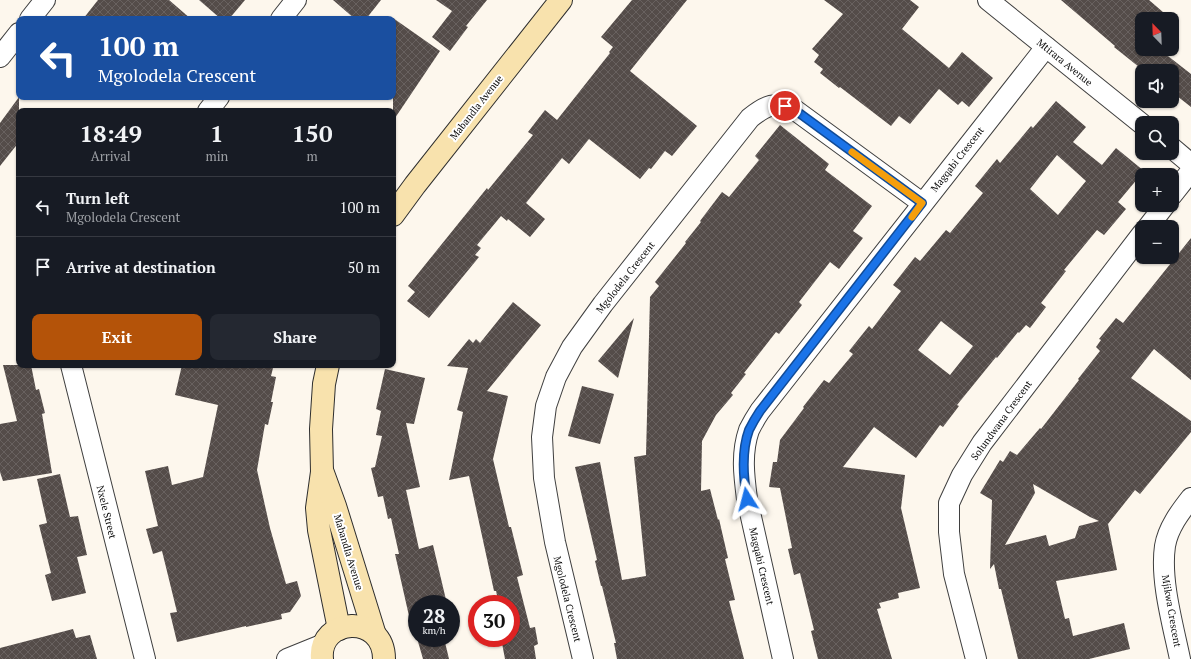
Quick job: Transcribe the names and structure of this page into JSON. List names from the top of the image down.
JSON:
{
  "streets": {
    "street": [
      "Mtirara Avenue",
      "Mabandla Avenue",
      "Magqabi Crescent",
      "Mgolodela Crescent",
      "Solundwana Crescent",
      "Nxele Street",
      "Mjikwa Crescent"
    ]
  },
  "crossings": [
    ["Mtirara Avenue", "Magqabi Crescent"],
    ["Magqabi Crescent", "Mgolodela Crescent"]
  ],
  "north": "top left",
  "page": {
    "map_buttons": ["+", "−"],
    "turn": ["100 m", "Mgolodela Crescent"],
    "eta": [
      "18:49",
      "Arrival",
      "1",
      "min",
      "150",
      "m"
    ],
    "list": [
      {
        "name": "Turn left",
        "note": "Mgolodela Crescent",
        "value": "100 m"
      },
      {
        "name": "Arrive at destination",
        "value": "50 m"
      }
    ],
    "buttons": ["Exit", "Share"],
    "speed": "28 km/h",
    "limit": "30"
  }
}
